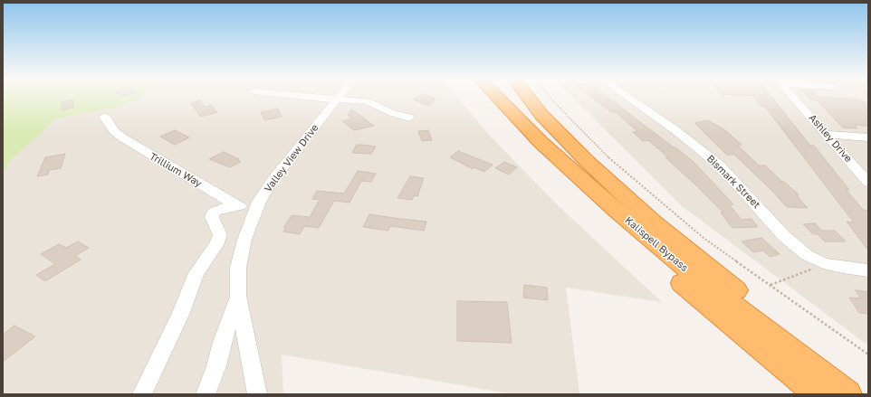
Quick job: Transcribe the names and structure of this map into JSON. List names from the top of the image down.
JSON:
{
  "streets": {
    "highway": ["Kalispell Bypass"],
    "street": [
      "Ashley Drive",
      "Valley View Drive",
      "Trillium Way",
      "Bismark Street"
    ]
  },
  "crossings": [
    ["Valley View Drive", "Trillium Way"]
  ]
}
